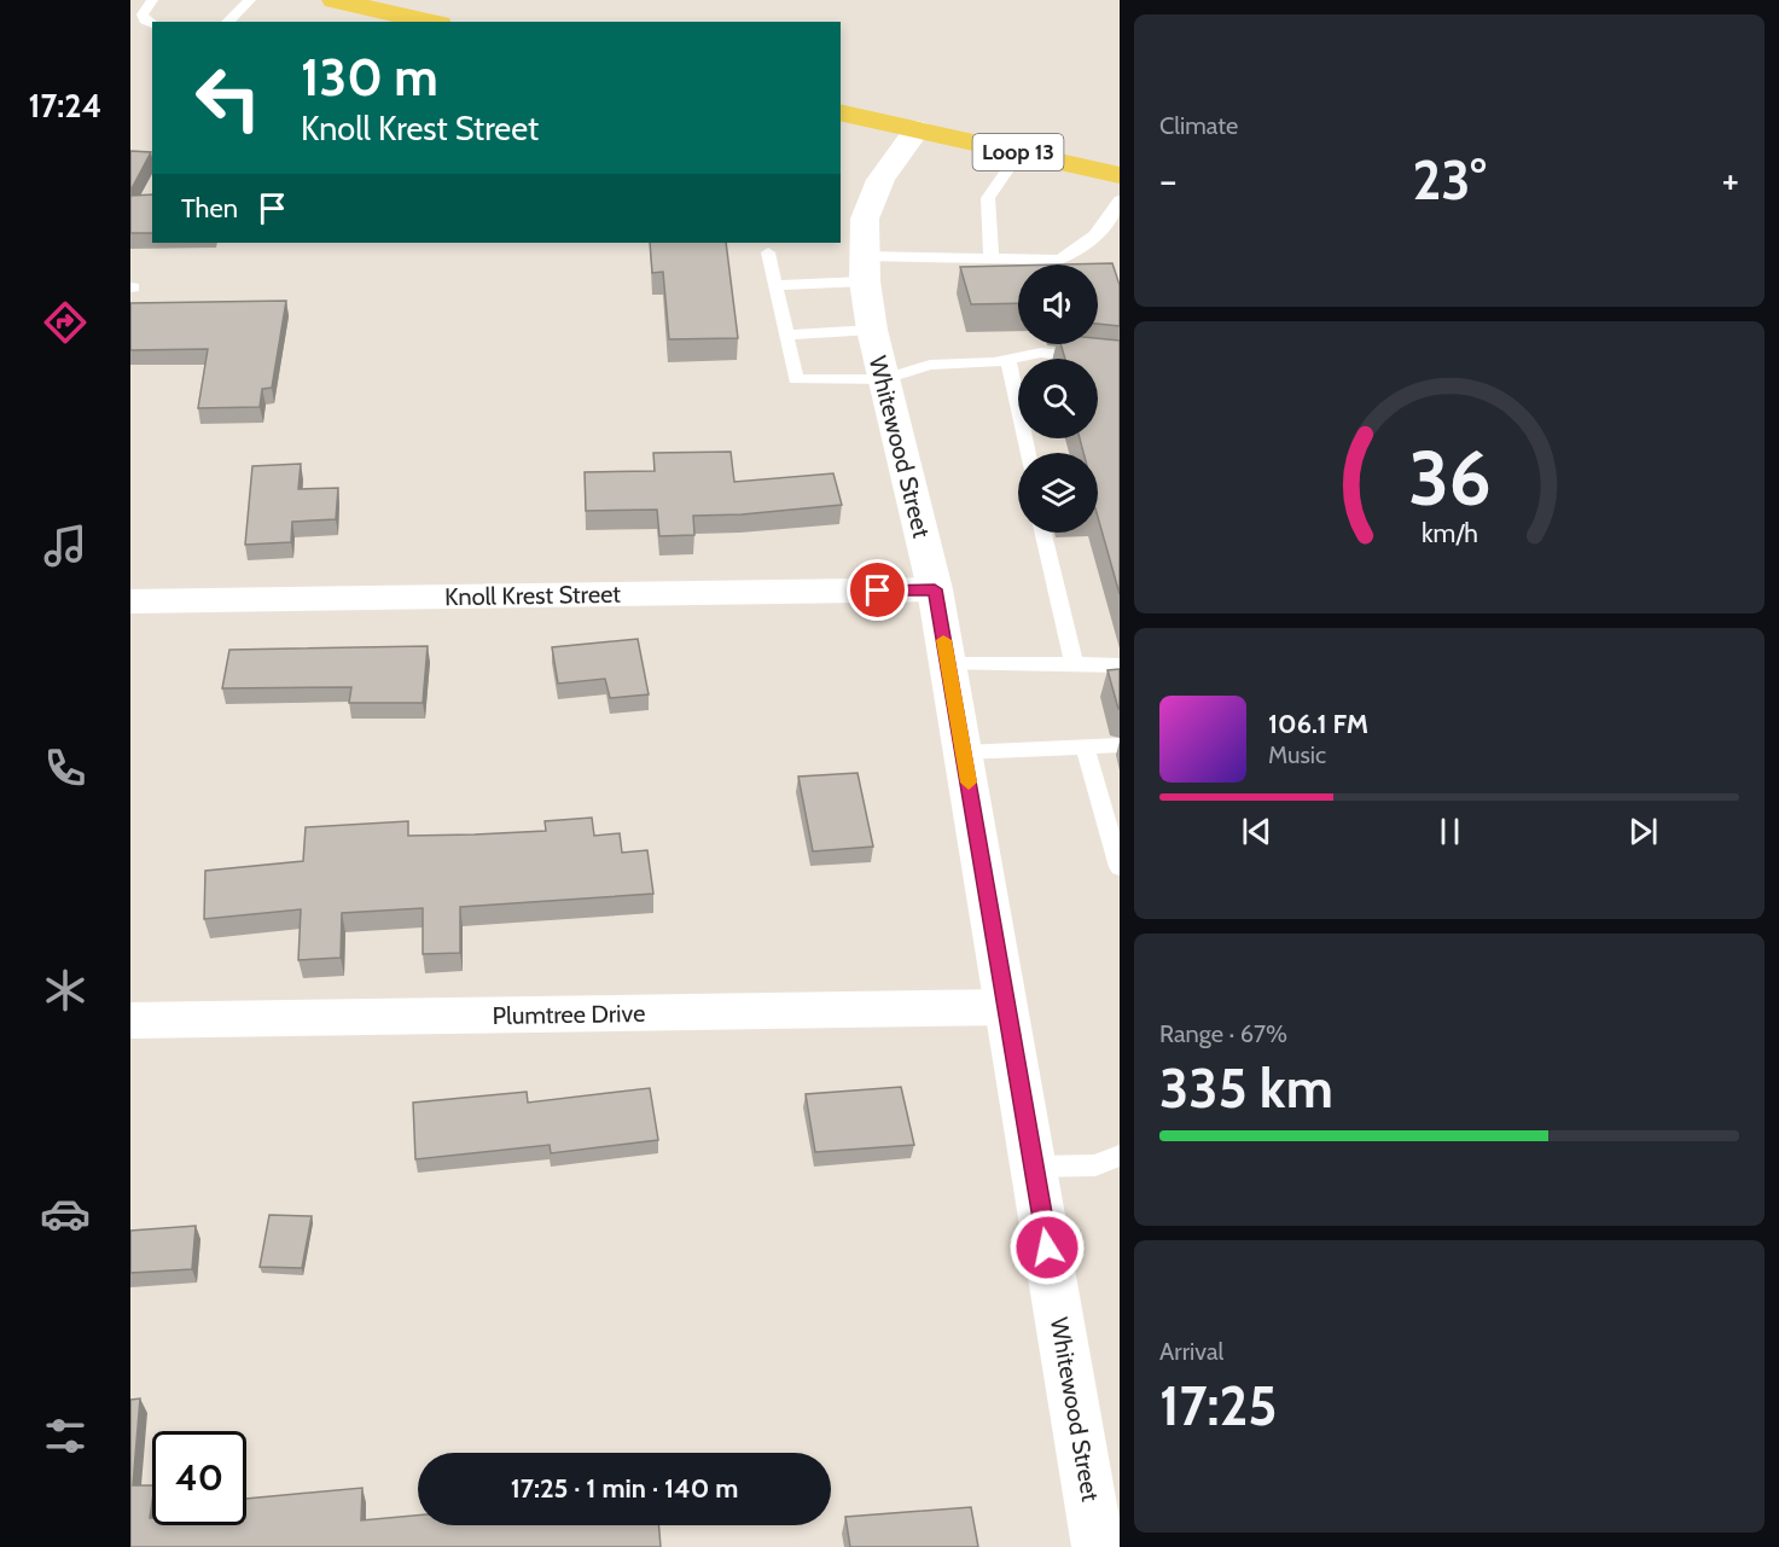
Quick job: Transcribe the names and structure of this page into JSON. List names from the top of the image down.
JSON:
{
  "streets": {
    "main road": ["Loop 13"],
    "street": ["Whitewood Street", "Knoll Krest Street", "Plumtree Drive"]
  },
  "crossings": [
    ["Loop 13", "Whitewood Street"],
    ["Whitewood Street", "Knoll Krest Street"],
    ["Whitewood Street", "Plumtree Drive"]
  ],
  "page": {
    "tabs": "17:24",
    "tile": [
      "Climate",
      ["Range · 67%", "335 km"],
      ["Arrival", "17:25"]
    ],
    "turn": ["130 m", "Knoll Krest Street"],
    "heat": ["−", "23°", "+"],
    "then": "Then",
    "song": ["106.1 FM", "Music"],
    "limit": "40",
    "trip": "17:25 · 1 min · 140 m",
    "gauge": ["36", "km/h"]
  }
}
